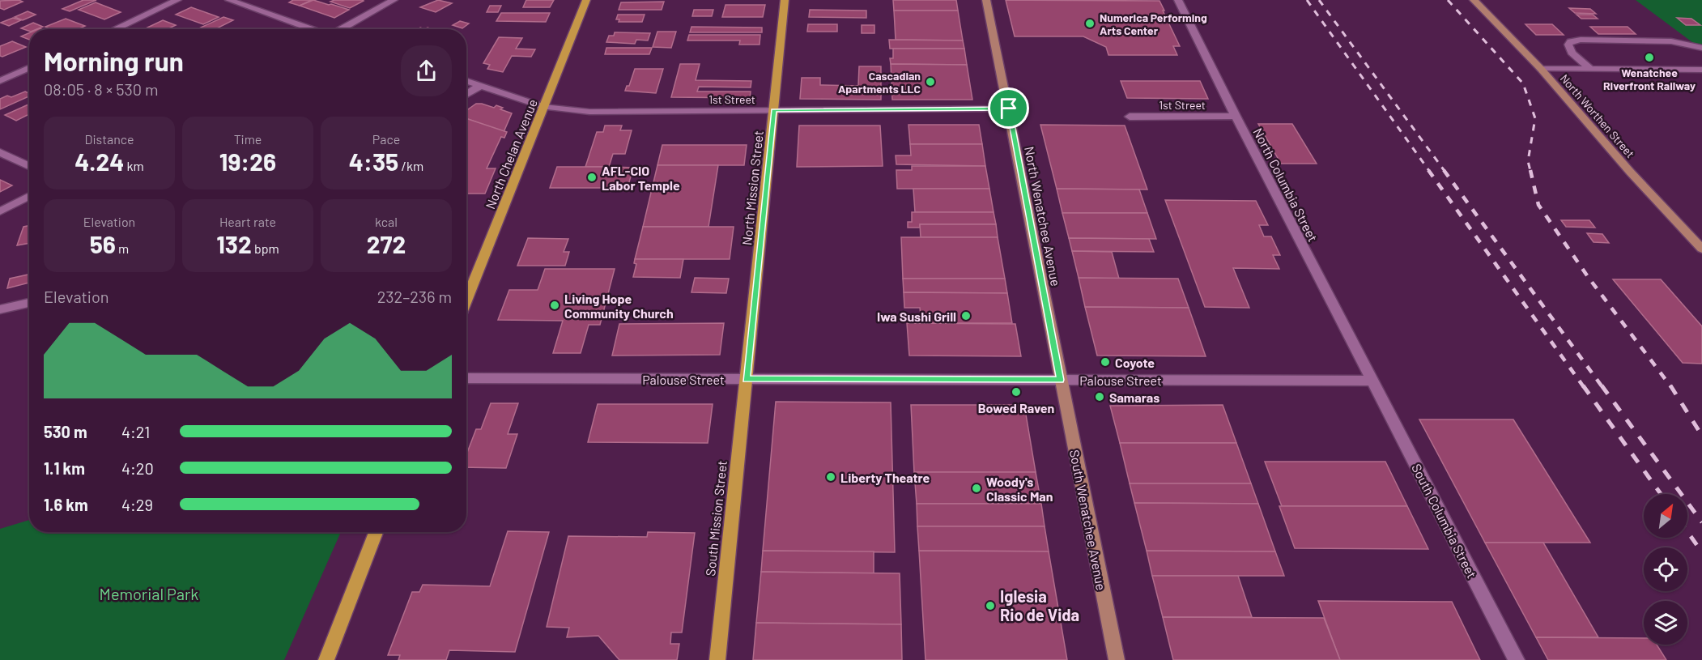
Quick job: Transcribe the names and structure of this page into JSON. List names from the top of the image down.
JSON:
{
  "streets": {
    "main road": [
      "North Worthen Street",
      "North Chelan Avenue",
      "North Mission Street",
      "North Wenatchee Avenue",
      "South Mission Street",
      "South Wenatchee Avenue"
    ],
    "street": [
      "1st Street",
      "North Columbia Street",
      "Palouse Street",
      "South Columbia Street"
    ]
  },
  "crossings": [
    ["1st Street", "North Chelan Avenue"],
    ["1st Street", "North Columbia Street"],
    ["1st Street", "North Mission Street"],
    ["1st Street", "North Wenatchee Avenue"],
    ["North Columbia Street", "Palouse Street"],
    ["North Columbia Street", "South Columbia Street"],
    ["North Mission Street", "Palouse Street"],
    ["North Mission Street", "South Mission Street"],
    ["North Wenatchee Avenue", "Palouse Street"],
    ["North Wenatchee Avenue", "South Wenatchee Avenue"],
    ["Palouse Street", "South Mission Street"],
    ["Palouse Street", "South Wenatchee Avenue"],
    ["Palouse Street", "South Columbia Street"]
  ],
  "parks": ["Memorial Park"],
  "places": [
    "Numerica Performing Arts Center",
    "Wenatchee Riverfront Railway",
    "Cascadian Apartments LLC",
    "AFL-CIO Labor Temple",
    "Living Hope Community Church",
    "Iwa Sushi Grill",
    "Coyote",
    "Bowed Raven",
    "Samaras",
    "Liberty Theatre",
    "Woody's Classic Man",
    "Iglesia Rio de Vida"
  ],
  "north": "top right",
  "page": {
    "heading": ["Morning run", "08:05 · 8 × 530 m"],
    "stats": [
      ["Distance", "4.24 km"],
      ["Time", "19:26"],
      ["Pace", "4:35 /km"],
      ["Elevation", "56 m"],
      ["Heart rate", "132 bpm"],
      ["kcal", "272"]
    ],
    "chart": ["Elevation", "232–236 m"],
    "list": [
      {
        "name": "530 m",
        "note": "4:21"
      },
      {
        "name": "1.1 km",
        "note": "4:20"
      },
      {
        "name": "1.6 km",
        "note": "4:29"
      }
    ]
  }
}
